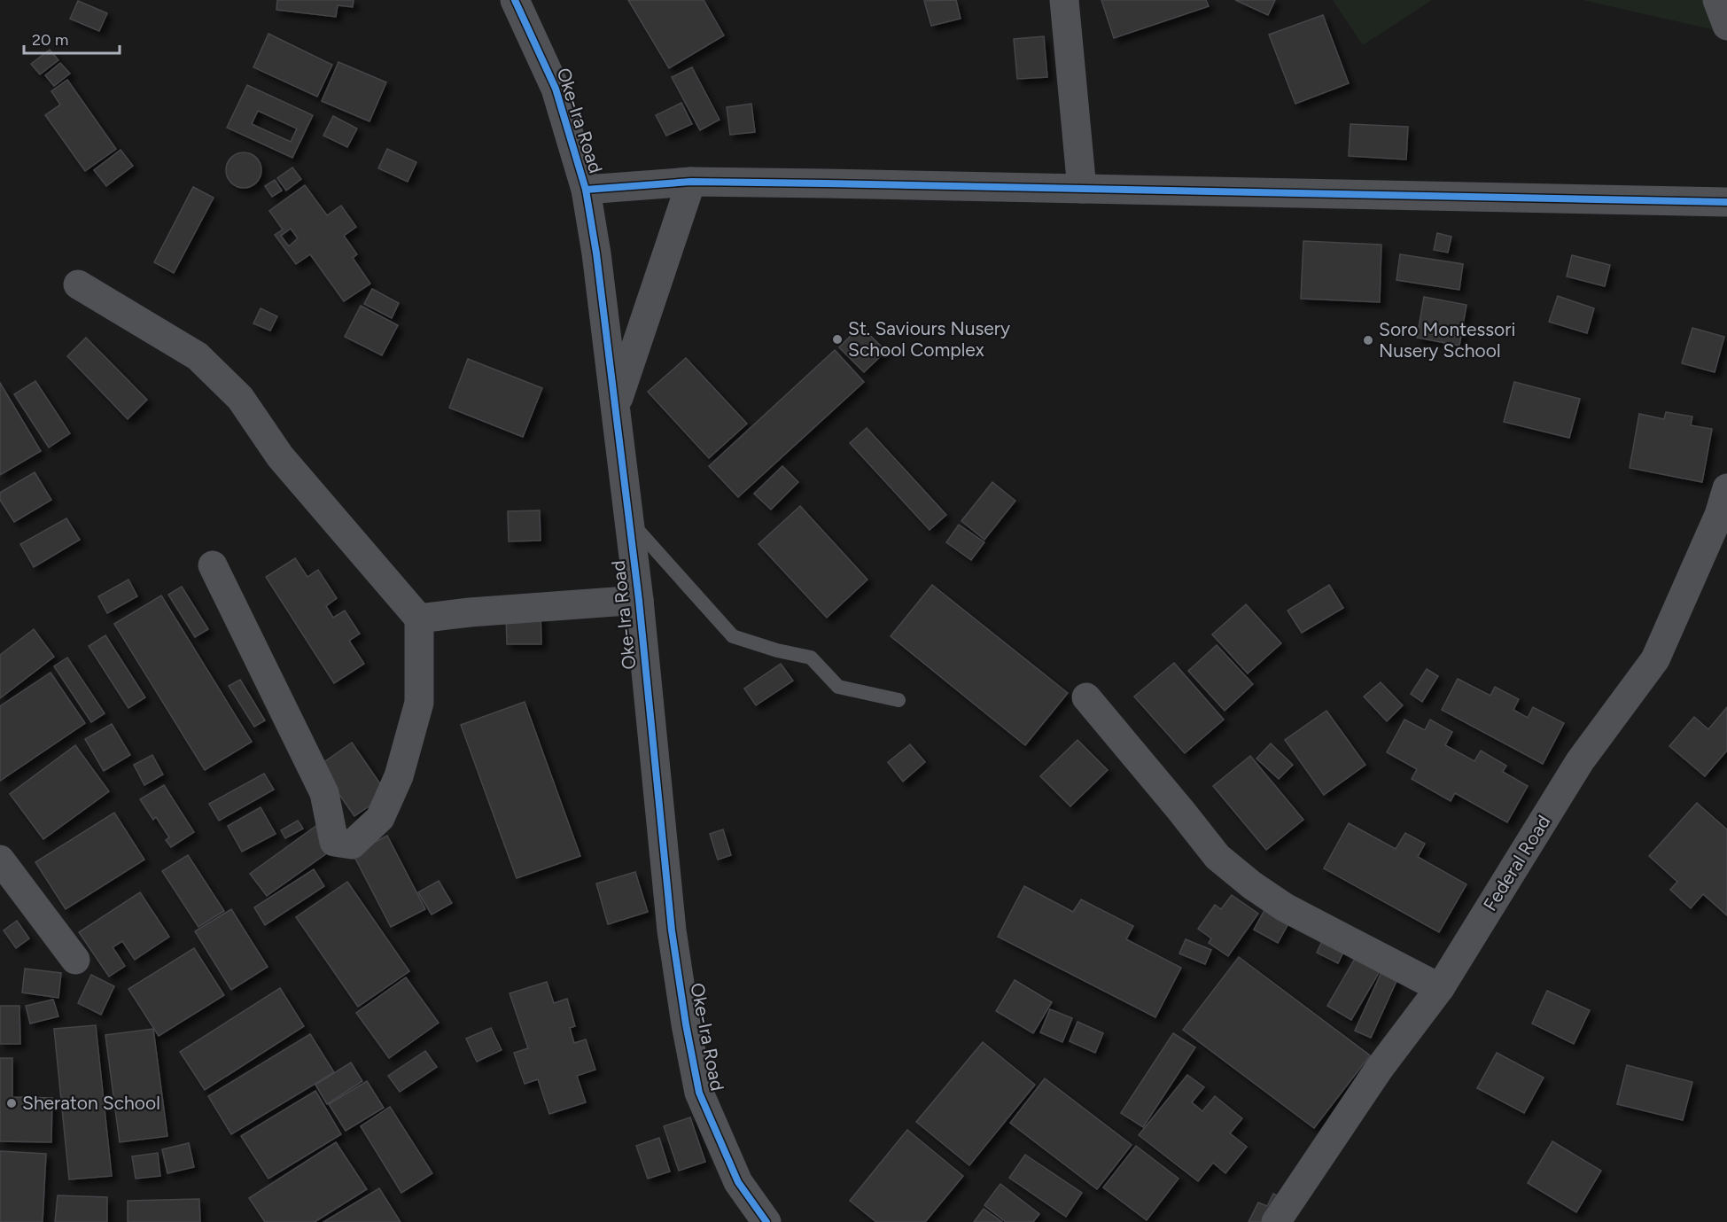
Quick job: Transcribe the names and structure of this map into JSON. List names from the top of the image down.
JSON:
{
  "streets": {
    "street": ["Oke-Ira Road", "Federal Road"]
  },
  "places": ["St. Saviours Nusery School Complex", "Soro Montessori Nusery School", "Sheraton School"],
  "scale_bar": "20 m"
}
